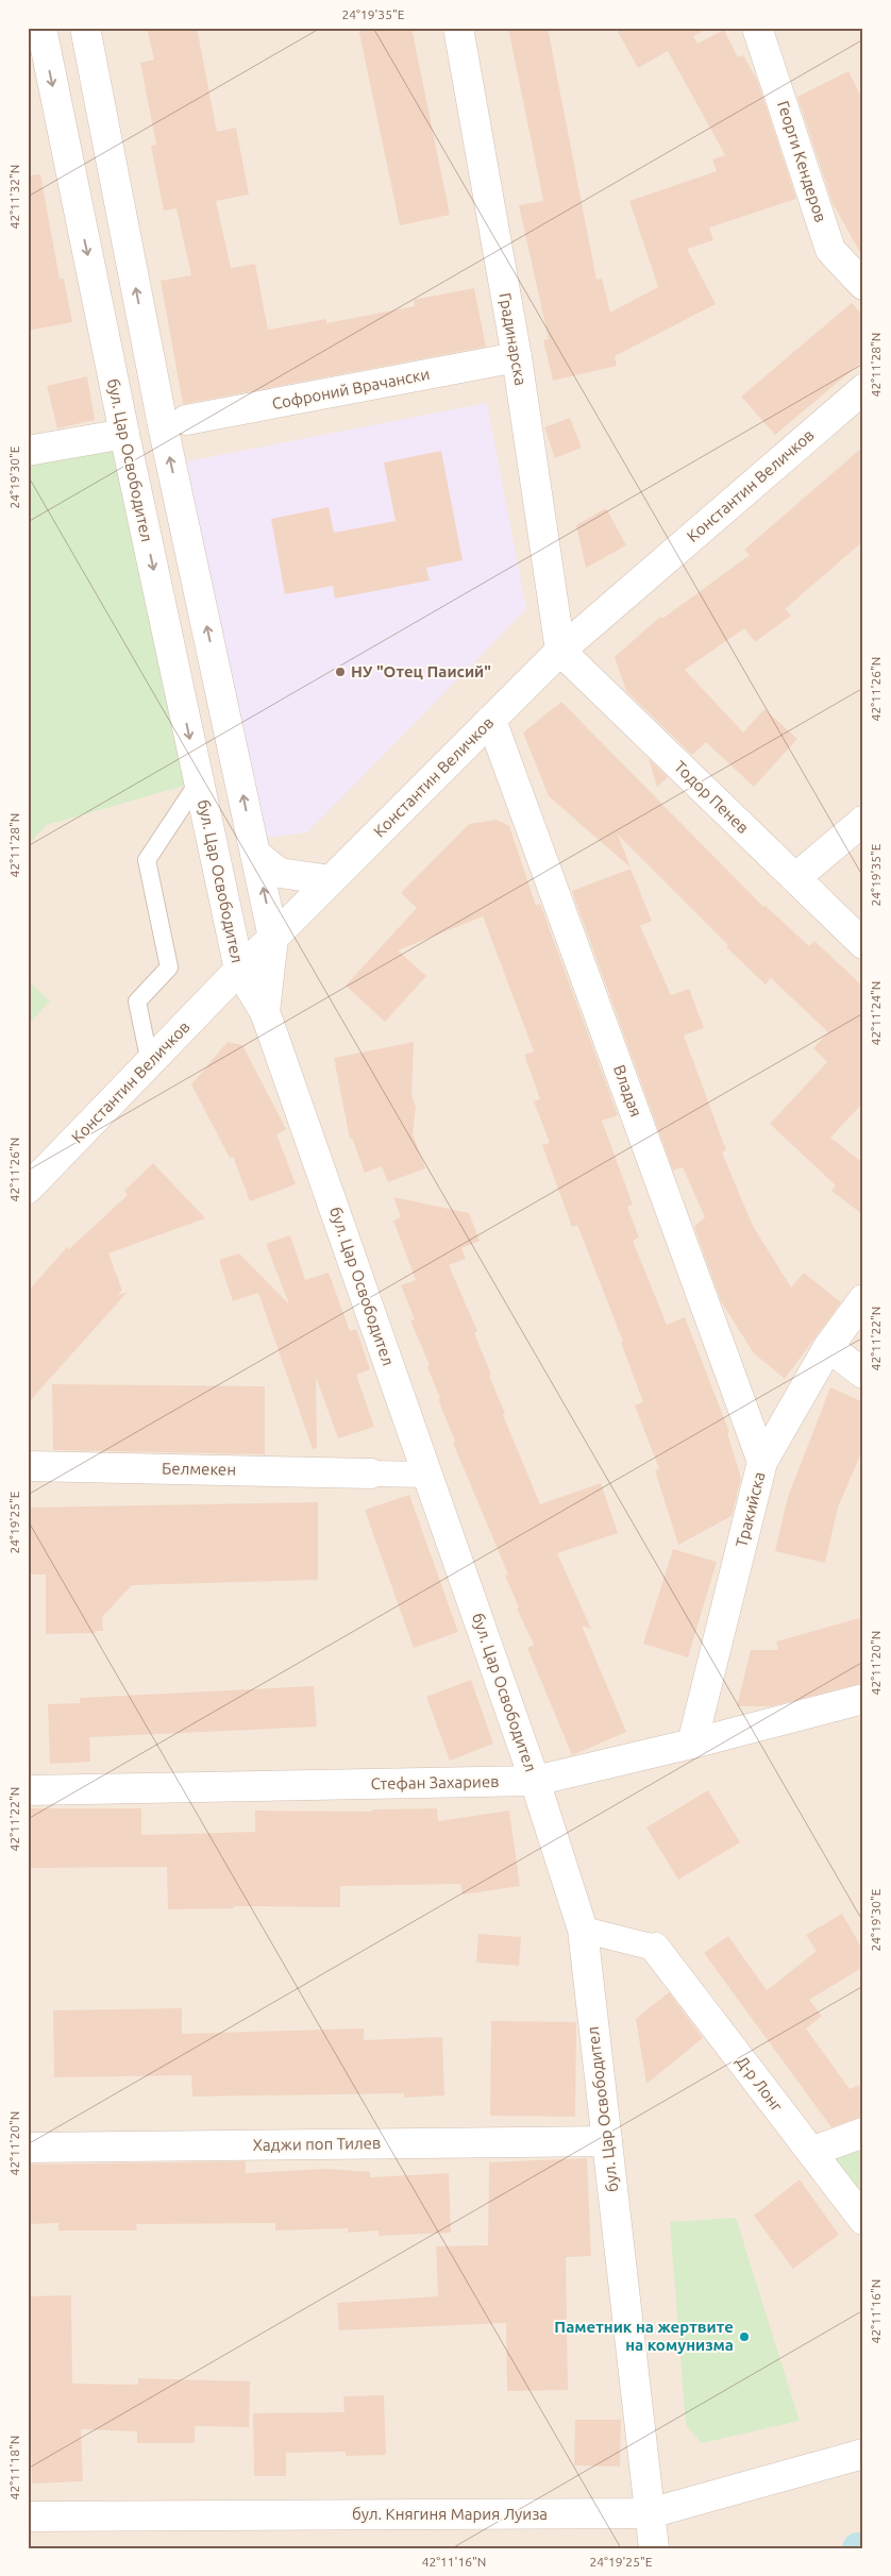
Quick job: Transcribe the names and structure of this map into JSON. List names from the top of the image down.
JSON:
{
  "streets": {
    "street": [
      "Георги Кендеров",
      "Градинарска",
      "Софроний Врачански",
      "бул. Цар Освободител",
      "Константин Величков",
      "Тодор Пенев",
      "Владая",
      "Белмекен",
      "Тракийска",
      "Стефан Захариев",
      "Д-р Лонг",
      "Хаджи поп Тилев",
      "бул. Княгиня Мария Луиза"
    ]
  },
  "crossings": [
    ["Градинарска", "Софроний Врачански"],
    ["Градинарска", "Константин Величков"],
    ["Градинарска", "Тодор Пенев"],
    ["бул. Цар Освободител", "Константин Величков"],
    ["бул. Цар Освободител", "Стефан Захариев"],
    ["бул. Цар Освободител", "Хаджи поп Тилев"],
    ["бул. Цар Освободител", "бул. Княгиня Мария Луиза"],
    ["Константин Величков", "Тодор Пенев"],
    ["Константин Величков", "Владая"],
    ["Владая", "Тракийска"],
    ["Тракийска", "Стефан Захариев"]
  ],
  "places": ["НУ \"Отец Паисий\"", "Паметник на жертвите на комунизма"],
  "coordinates": [
    "24°19'35\"E",
    "42°11'32\"N",
    "42°11'28\"N",
    "24°19'30\"E",
    "42°11'26\"N",
    "42°11'24\"N",
    "42°11'22\"N",
    "24°19'25\"E",
    "42°11'20\"N",
    "42°11'16\"N",
    "42°11'18\"N"
  ]
}
